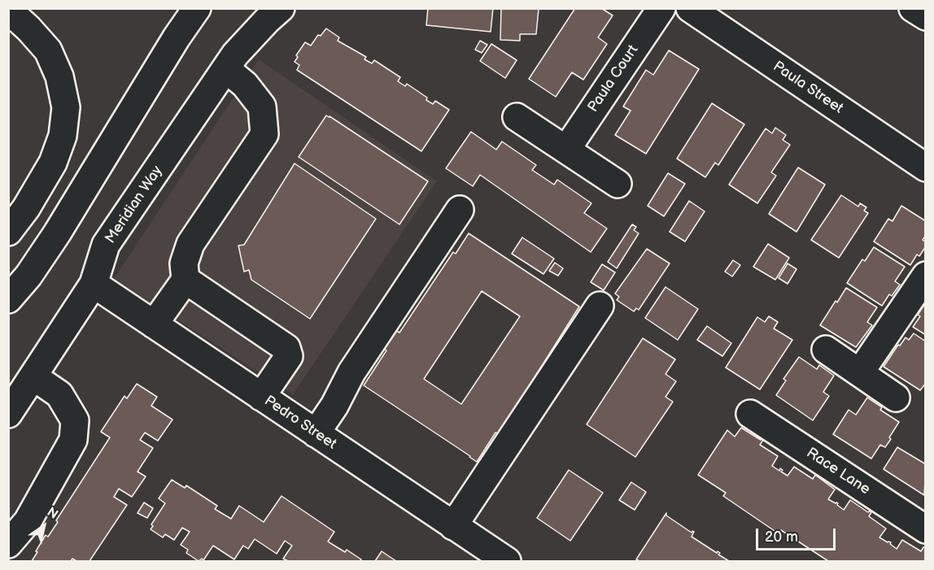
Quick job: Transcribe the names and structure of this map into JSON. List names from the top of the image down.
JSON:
{
  "streets": {
    "main road": [
      "Paula Court",
      "Paula Street",
      "Meridian Way",
      "Pedro Street",
      "Race Lane"
    ]
  },
  "crossings": [
    ["Meridian Way", "Pedro Street"]
  ],
  "scale_bar": "20 m",
  "north": "top right"
}
